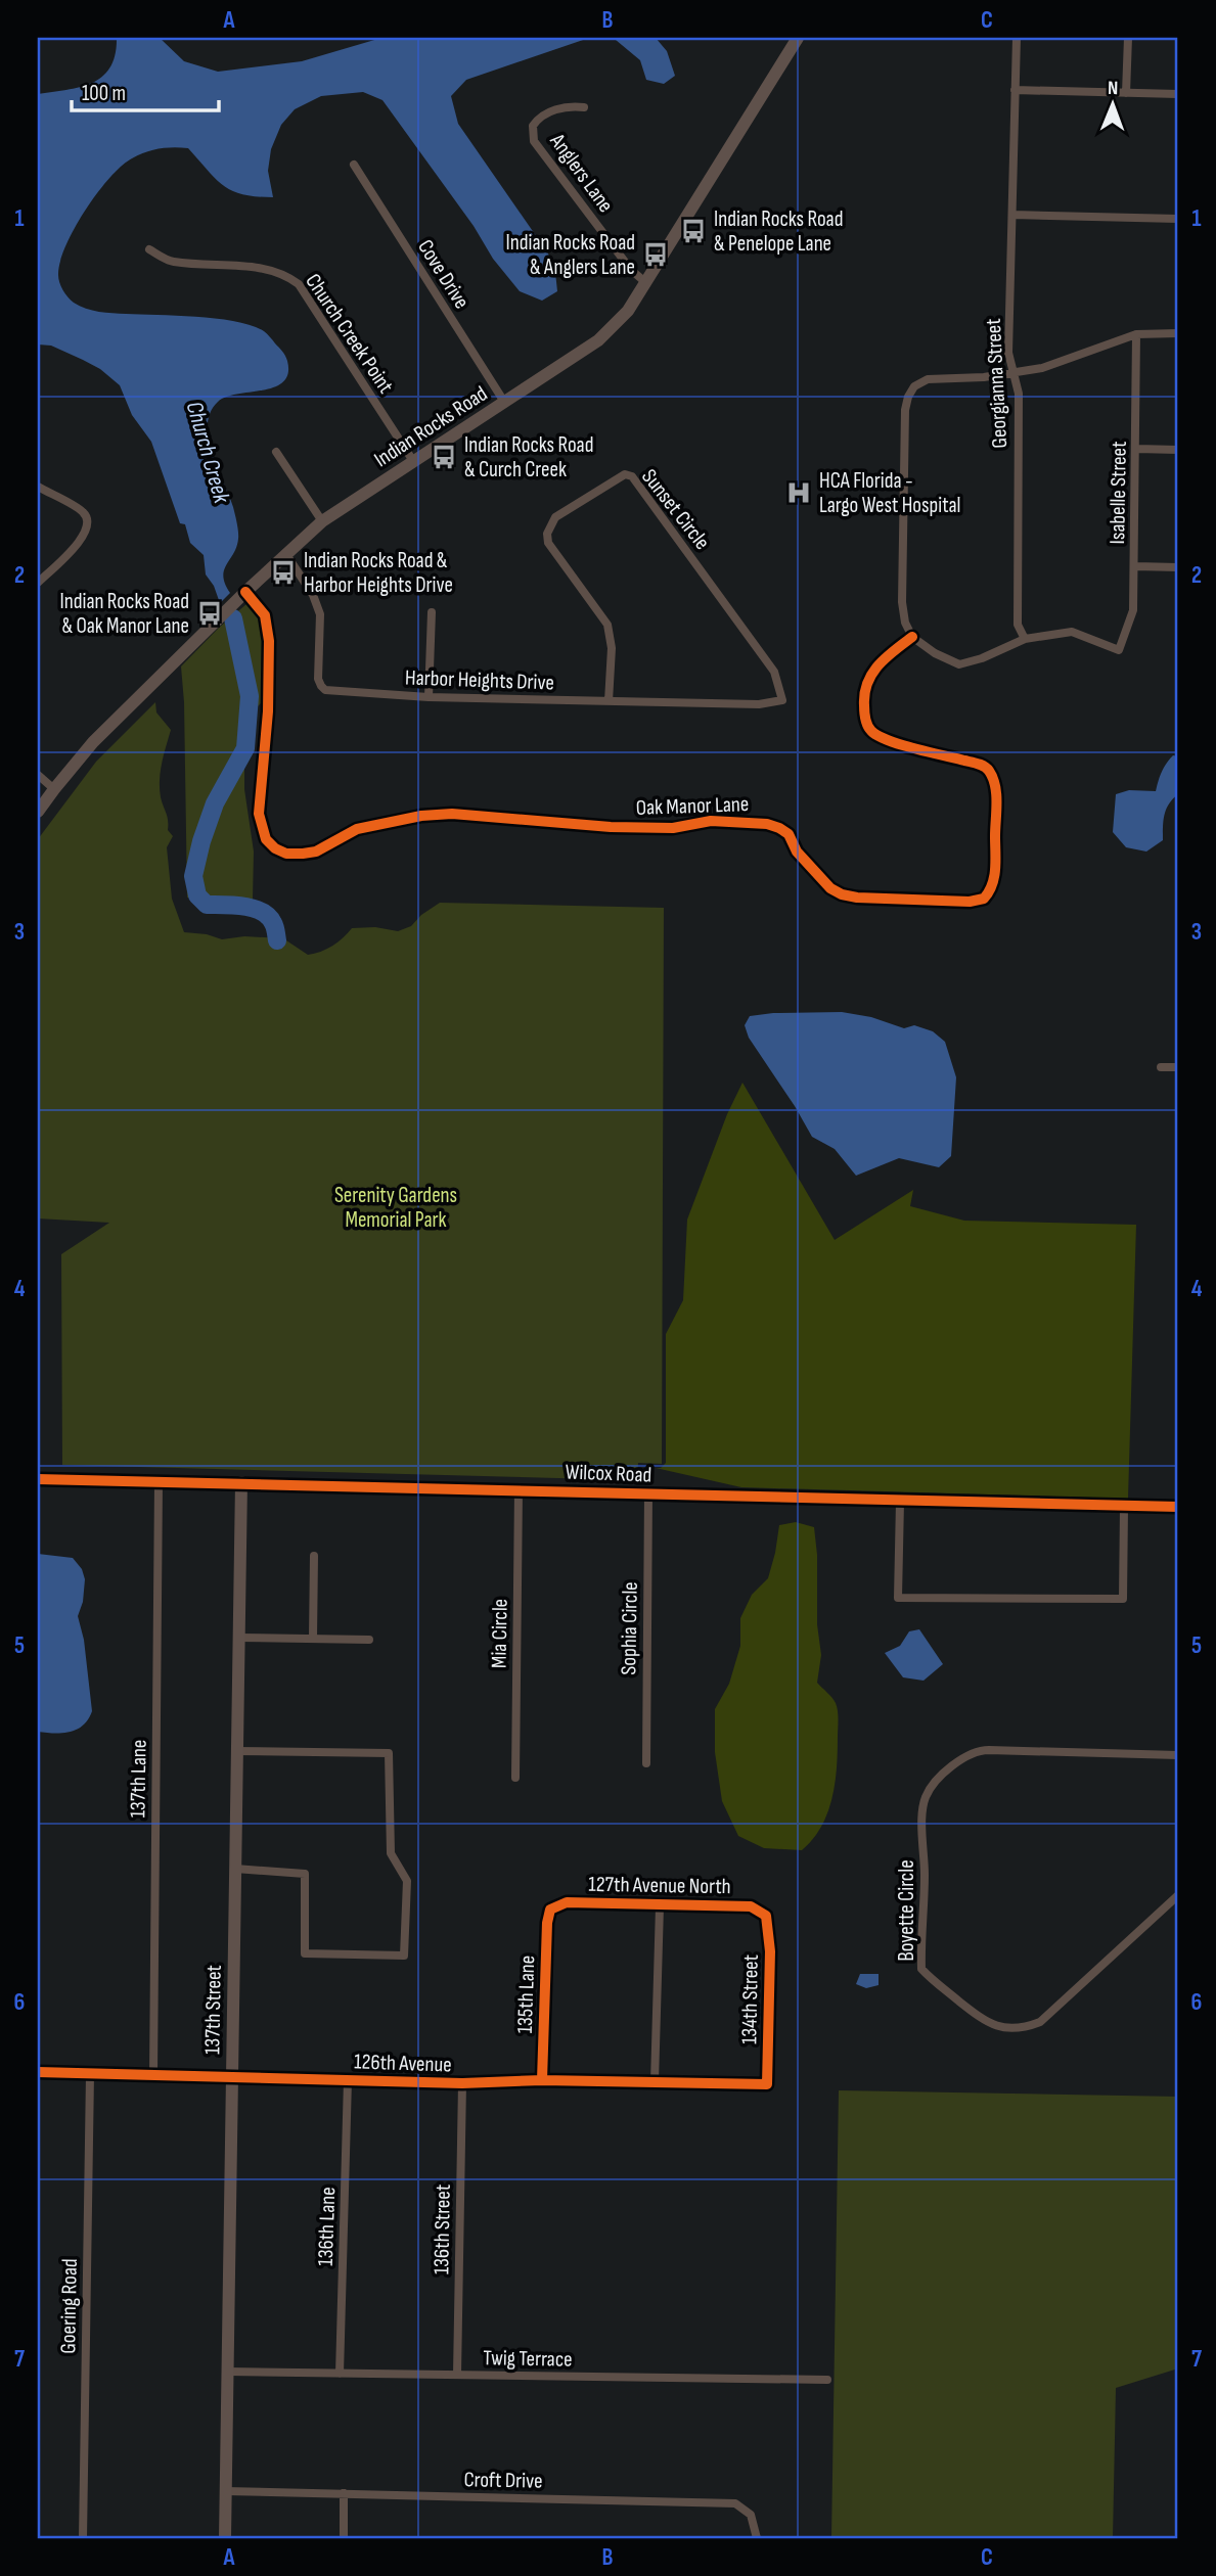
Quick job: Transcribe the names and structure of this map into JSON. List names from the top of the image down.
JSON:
{
  "streets": {
    "street": [
      "Anglers Lane",
      "Cove Drive",
      "Church Creek Point",
      "Georgianna Street",
      "Indian Rocks Road",
      "Isabelle Street",
      "Sunset Circle",
      "Harbor Heights Drive",
      "Oak Manor Lane",
      "Wilcox Road",
      "Sophia Circle",
      "Mia Circle",
      "137th Lane",
      "127th Avenue North",
      "Boyette Circle",
      "135th Lane",
      "134th Street",
      "137th Street",
      "126th Avenue",
      "136th Lane",
      "136th Street",
      "Goering Road",
      "Twig Terrace",
      "Croft Drive"
    ]
  },
  "crossings": [
    ["Anglers Lane", "Indian Rocks Road"],
    ["Cove Drive", "Indian Rocks Road"],
    ["Church Creek Point", "Indian Rocks Road"],
    ["Georgianna Street", "Isabelle Street"],
    ["Indian Rocks Road", "Harbor Heights Drive"],
    ["Indian Rocks Road", "Oak Manor Lane"],
    ["Sunset Circle", "Harbor Heights Drive"],
    ["Wilcox Road", "Sophia Circle"],
    ["Wilcox Road", "Mia Circle"],
    ["Wilcox Road", "137th Lane"],
    ["Wilcox Road", "137th Street"],
    ["137th Lane", "126th Avenue"],
    ["127th Avenue North", "135th Lane"],
    ["127th Avenue North", "134th Street"],
    ["135th Lane", "126th Avenue"],
    ["134th Street", "126th Avenue"],
    ["137th Street", "126th Avenue"],
    ["137th Street", "Twig Terrace"],
    ["137th Street", "Croft Drive"],
    ["126th Avenue", "136th Lane"],
    ["126th Avenue", "136th Street"],
    ["126th Avenue", "Goering Road"],
    ["136th Lane", "Twig Terrace"],
    ["136th Street", "Twig Terrace"]
  ],
  "water": ["Church Creek"],
  "parks": ["Serenity Gardens Memorial Park"],
  "places": {
    "bus stop": [
      "Indian Rocks Road & Penelope Lane",
      "Indian Rocks Road & Anglers Lane",
      "Indian Rocks Road & Curch Creek",
      "Indian Rocks Road & Harbor Heights Drive",
      "Indian Rocks Road & Oak Manor Lane"
    ],
    "hospital": ["HCA Florida - Largo West Hospital"]
  },
  "scale_bar": "100 m",
  "north": "top",
  "grid": {
    "columns": ["A", "B", "C"],
    "rows": [
      "1",
      "2",
      "3",
      "4",
      "5",
      "6",
      "7"
    ]
  }
}
